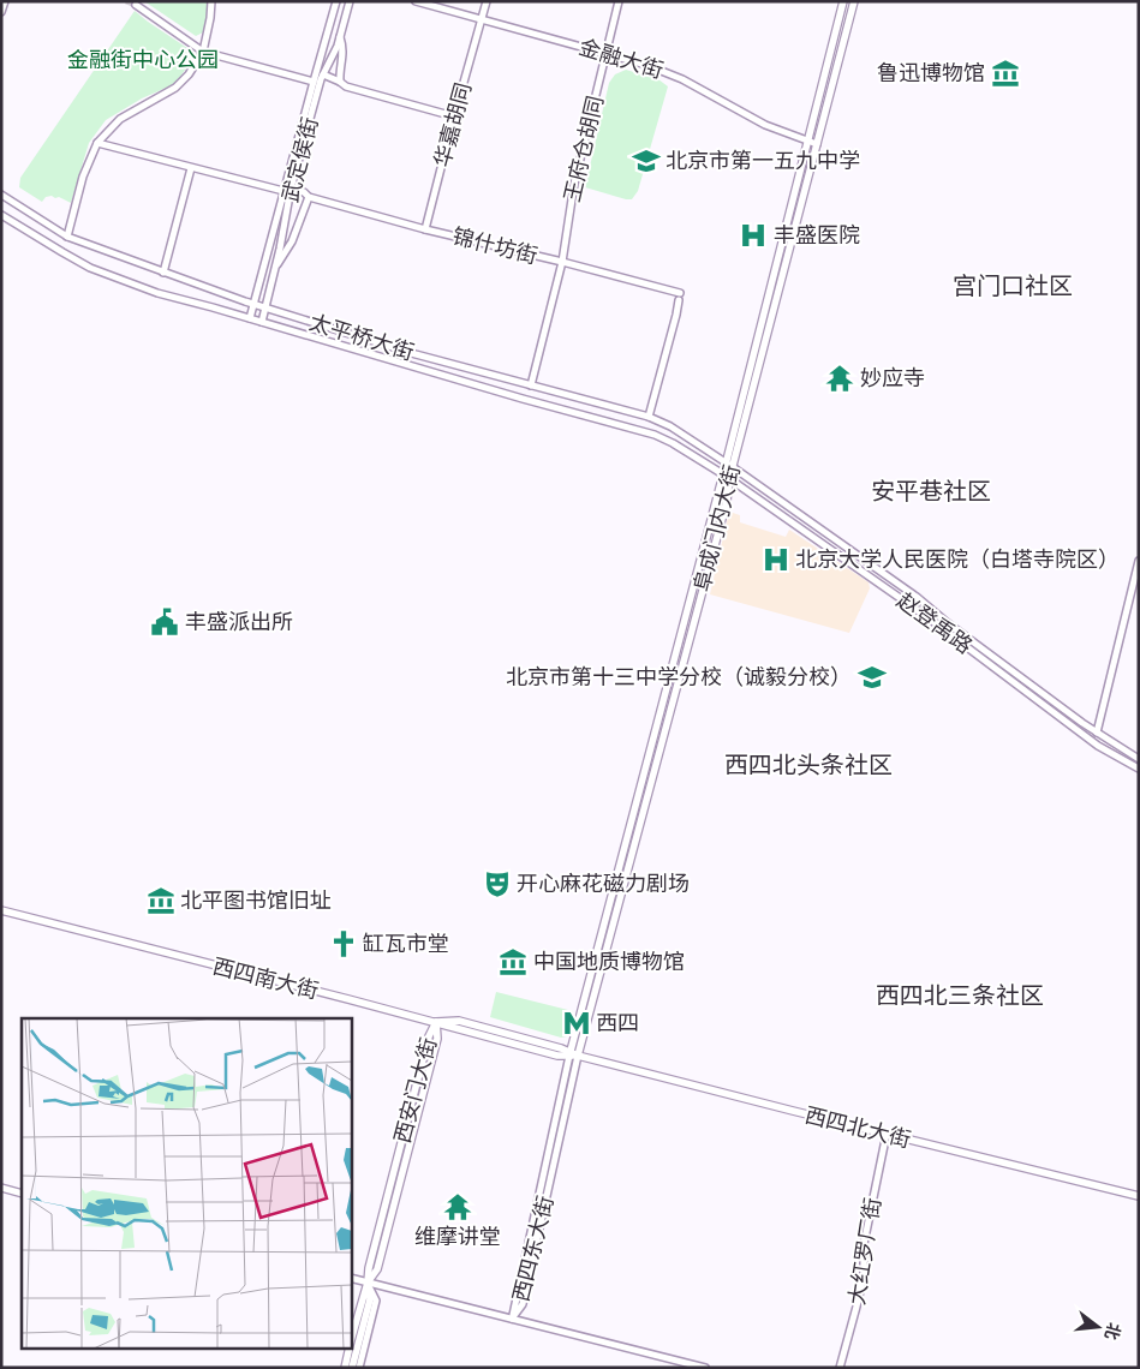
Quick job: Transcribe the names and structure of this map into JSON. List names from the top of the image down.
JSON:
{
  "streets": {
    "main road": [
      "金融大街",
      "华嘉胡同",
      "王府仓胡同",
      "武定侯街",
      "锦什坊街",
      "太平桥大街",
      "阜成门内大街",
      "赵登禹路",
      "西四南大街",
      "西安门大街",
      "西四北大街",
      "西四东大街",
      "大红罗厂街"
    ]
  },
  "crossings": [
    ["金融大街", "华嘉胡同"],
    ["金融大街", "王府仓胡同"],
    ["金融大街", "阜成门内大街"],
    ["华嘉胡同", "锦什坊街"],
    ["王府仓胡同", "锦什坊街"],
    ["王府仓胡同", "太平桥大街"],
    ["武定侯街", "锦什坊街"],
    ["武定侯街", "太平桥大街"],
    ["太平桥大街", "阜成门内大街"],
    ["太平桥大街", "赵登禹路"],
    ["阜成门内大街", "赵登禹路"],
    ["阜成门内大街", "西四南大街"],
    ["阜成门内大街", "西四北大街"],
    ["阜成门内大街", "西四东大街"],
    ["西四南大街", "西安门大街"],
    ["西四南大街", "西四北大街"],
    ["西四南大街", "西四东大街"],
    ["西四北大街", "西四东大街"],
    ["西四北大街", "大红罗厂街"]
  ],
  "districts": [
    "宫门口社区",
    "安平巷社区",
    "西四北头条社区",
    "西四北三条社区"
  ],
  "parks": ["金融街中心公园"],
  "places": {
    "museum": ["鲁迅博物馆", "北平图书馆旧址", "中国地质博物馆"],
    "school or university": ["北京市第一五九中学", "北京市第十三中学分校（诚毅分校）"],
    "hospital": ["丰盛医院", "北京大学人民医院（白塔寺院区）"],
    "temple": ["妙应寺", "维摩讲堂"],
    "public building": ["丰盛派出所"],
    "theatre": ["开心麻花磁力剧场"],
    "church": ["缸瓦市堂"],
    "metro station": ["西四"]
  },
  "north": "right"
}
